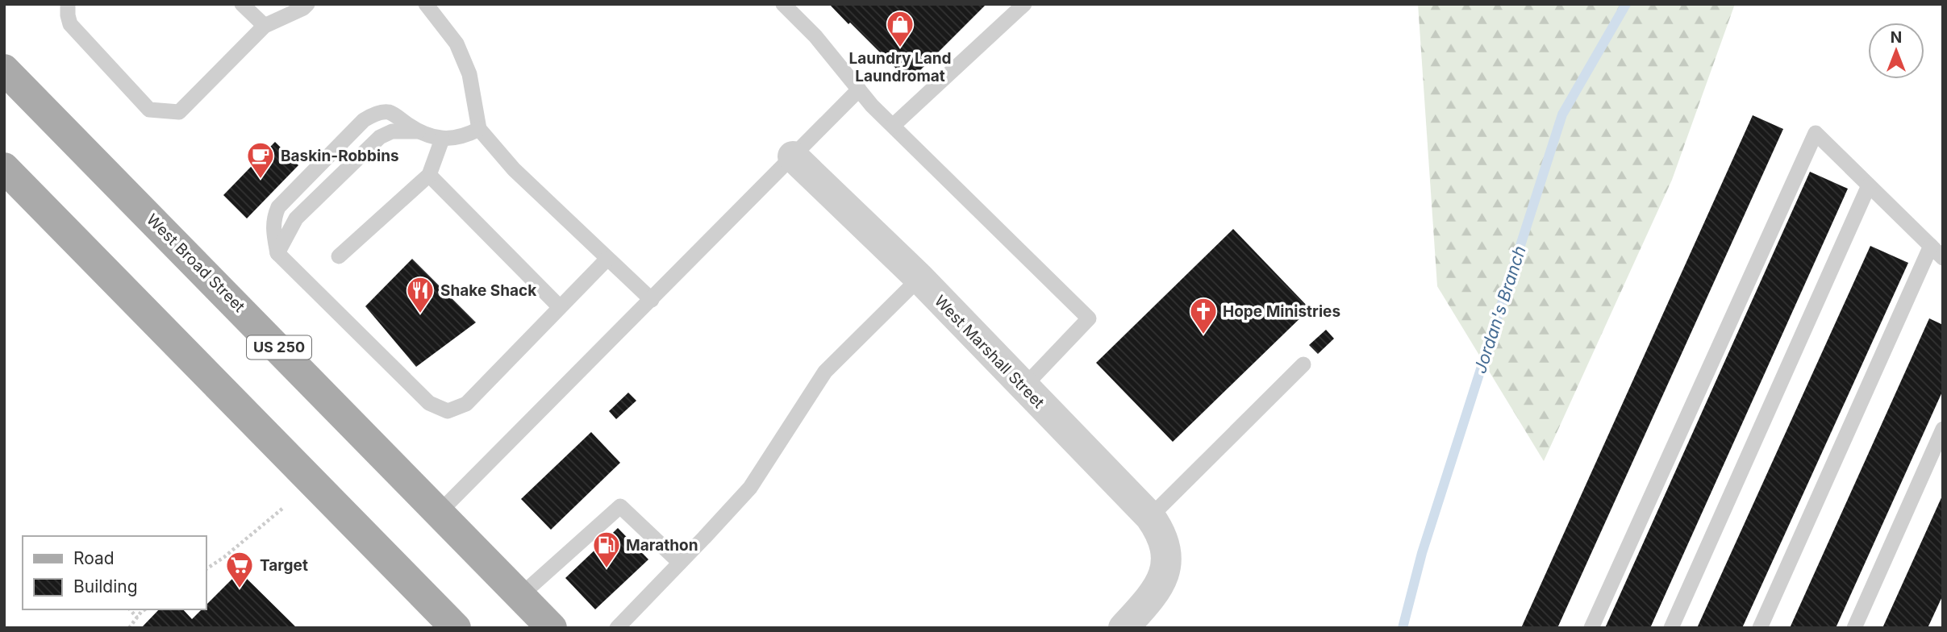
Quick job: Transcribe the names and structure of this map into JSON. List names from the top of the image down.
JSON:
{
  "streets": {
    "main road": ["West Broad Street", "US 250"],
    "street": ["West Marshall Street"]
  },
  "water": ["Jordan's Branch"],
  "places": {
    "shop": ["Laundry Land Laundromat"],
    "cafe": ["Baskin-Robbins"],
    "restaurant": ["Shake Shack"],
    "church": ["Hope Ministries"],
    "fuel station": ["Marathon"],
    "supermarket": ["Target"]
  },
  "legend": ["Road", "Building"],
  "north": "top"
}
